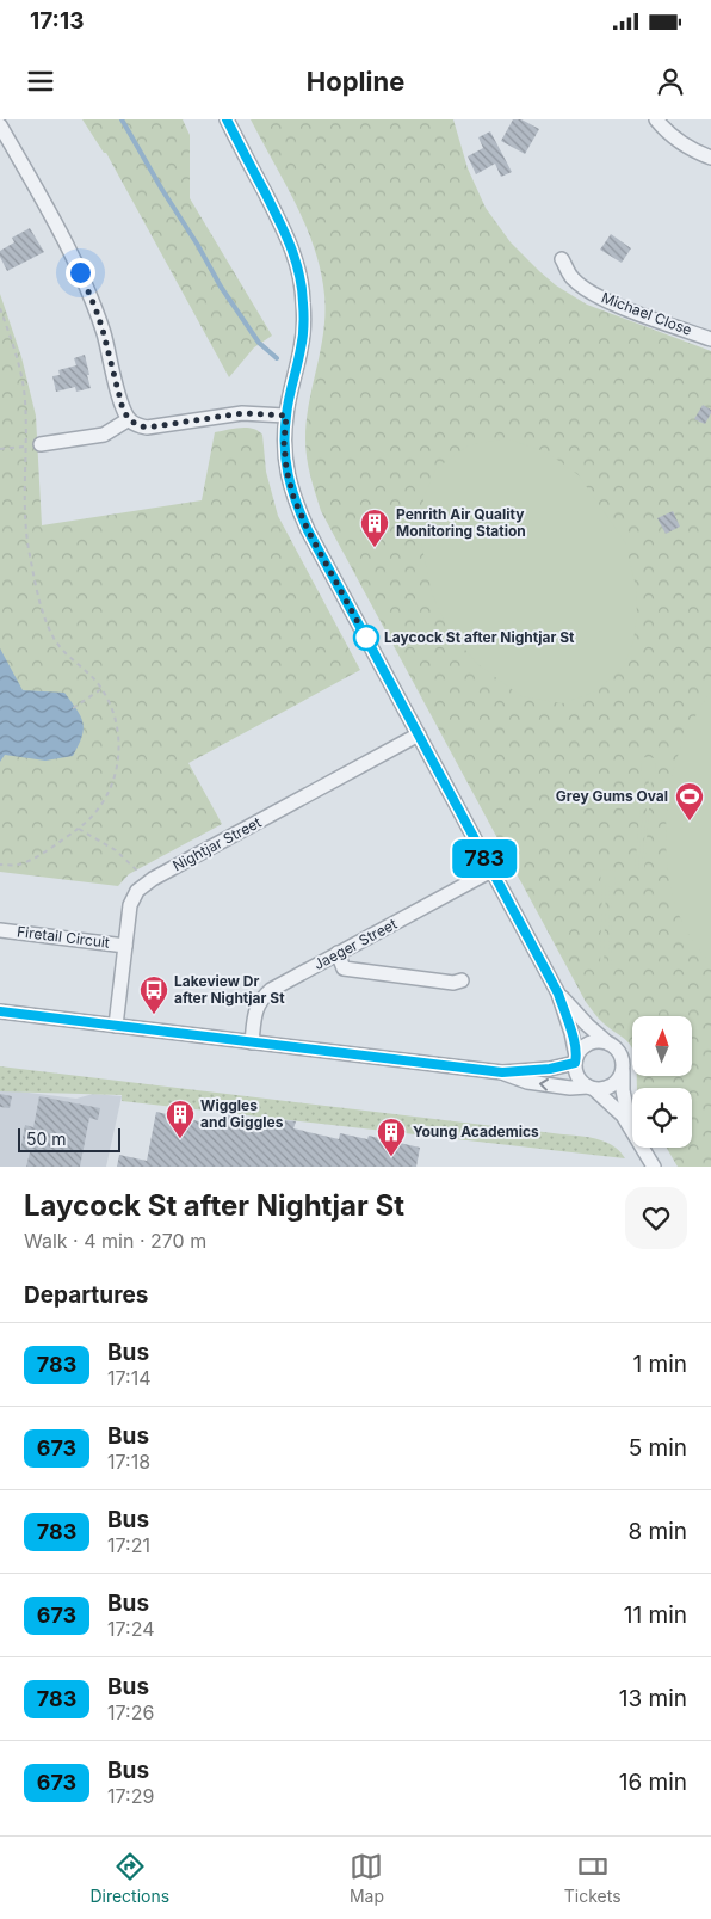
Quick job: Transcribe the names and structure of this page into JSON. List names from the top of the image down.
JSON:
{
  "streets": {
    "street": [
      "Michael Close",
      "Nightjar Street",
      "Firetail Circuit",
      "Jaeger Street"
    ]
  },
  "crossings": [
    ["Nightjar Street", "Firetail Circuit"]
  ],
  "places": {
    "building": ["Penrith Air Quality Monitoring Station", "Wiggles and Giggles", "Young Academics"],
    "other": ["Laycock St after Nightjar St"],
    "sports": ["Grey Gums Oval"],
    "bus stop": ["Lakeview Dr after Nightjar St"]
  },
  "lines": ["bus line 783"],
  "scale_bar": "50 m",
  "north": "top",
  "page": {
    "status": "17:13",
    "header": "Hopline",
    "on_map": "783",
    "scale": "50 m",
    "heading": [
      ["Laycock St after Nightjar St", "Walk · 4 min · 270 m"],
      "Departures"
    ],
    "list": [
      {
        "mark": "783",
        "name": "Bus",
        "note": "17:14",
        "value": "1 min"
      },
      {
        "mark": "673",
        "name": "Bus",
        "note": "17:18",
        "value": "5 min"
      },
      {
        "mark": "783",
        "name": "Bus",
        "note": "17:21",
        "value": "8 min"
      },
      {
        "mark": "673",
        "name": "Bus",
        "note": "17:24",
        "value": "11 min"
      },
      {
        "mark": "783",
        "name": "Bus",
        "note": "17:26",
        "value": "13 min"
      },
      {
        "mark": "673",
        "name": "Bus",
        "note": "17:29",
        "value": "16 min"
      }
    ],
    "tabs": ["Directions", "Map", "Tickets"]
  }
}
